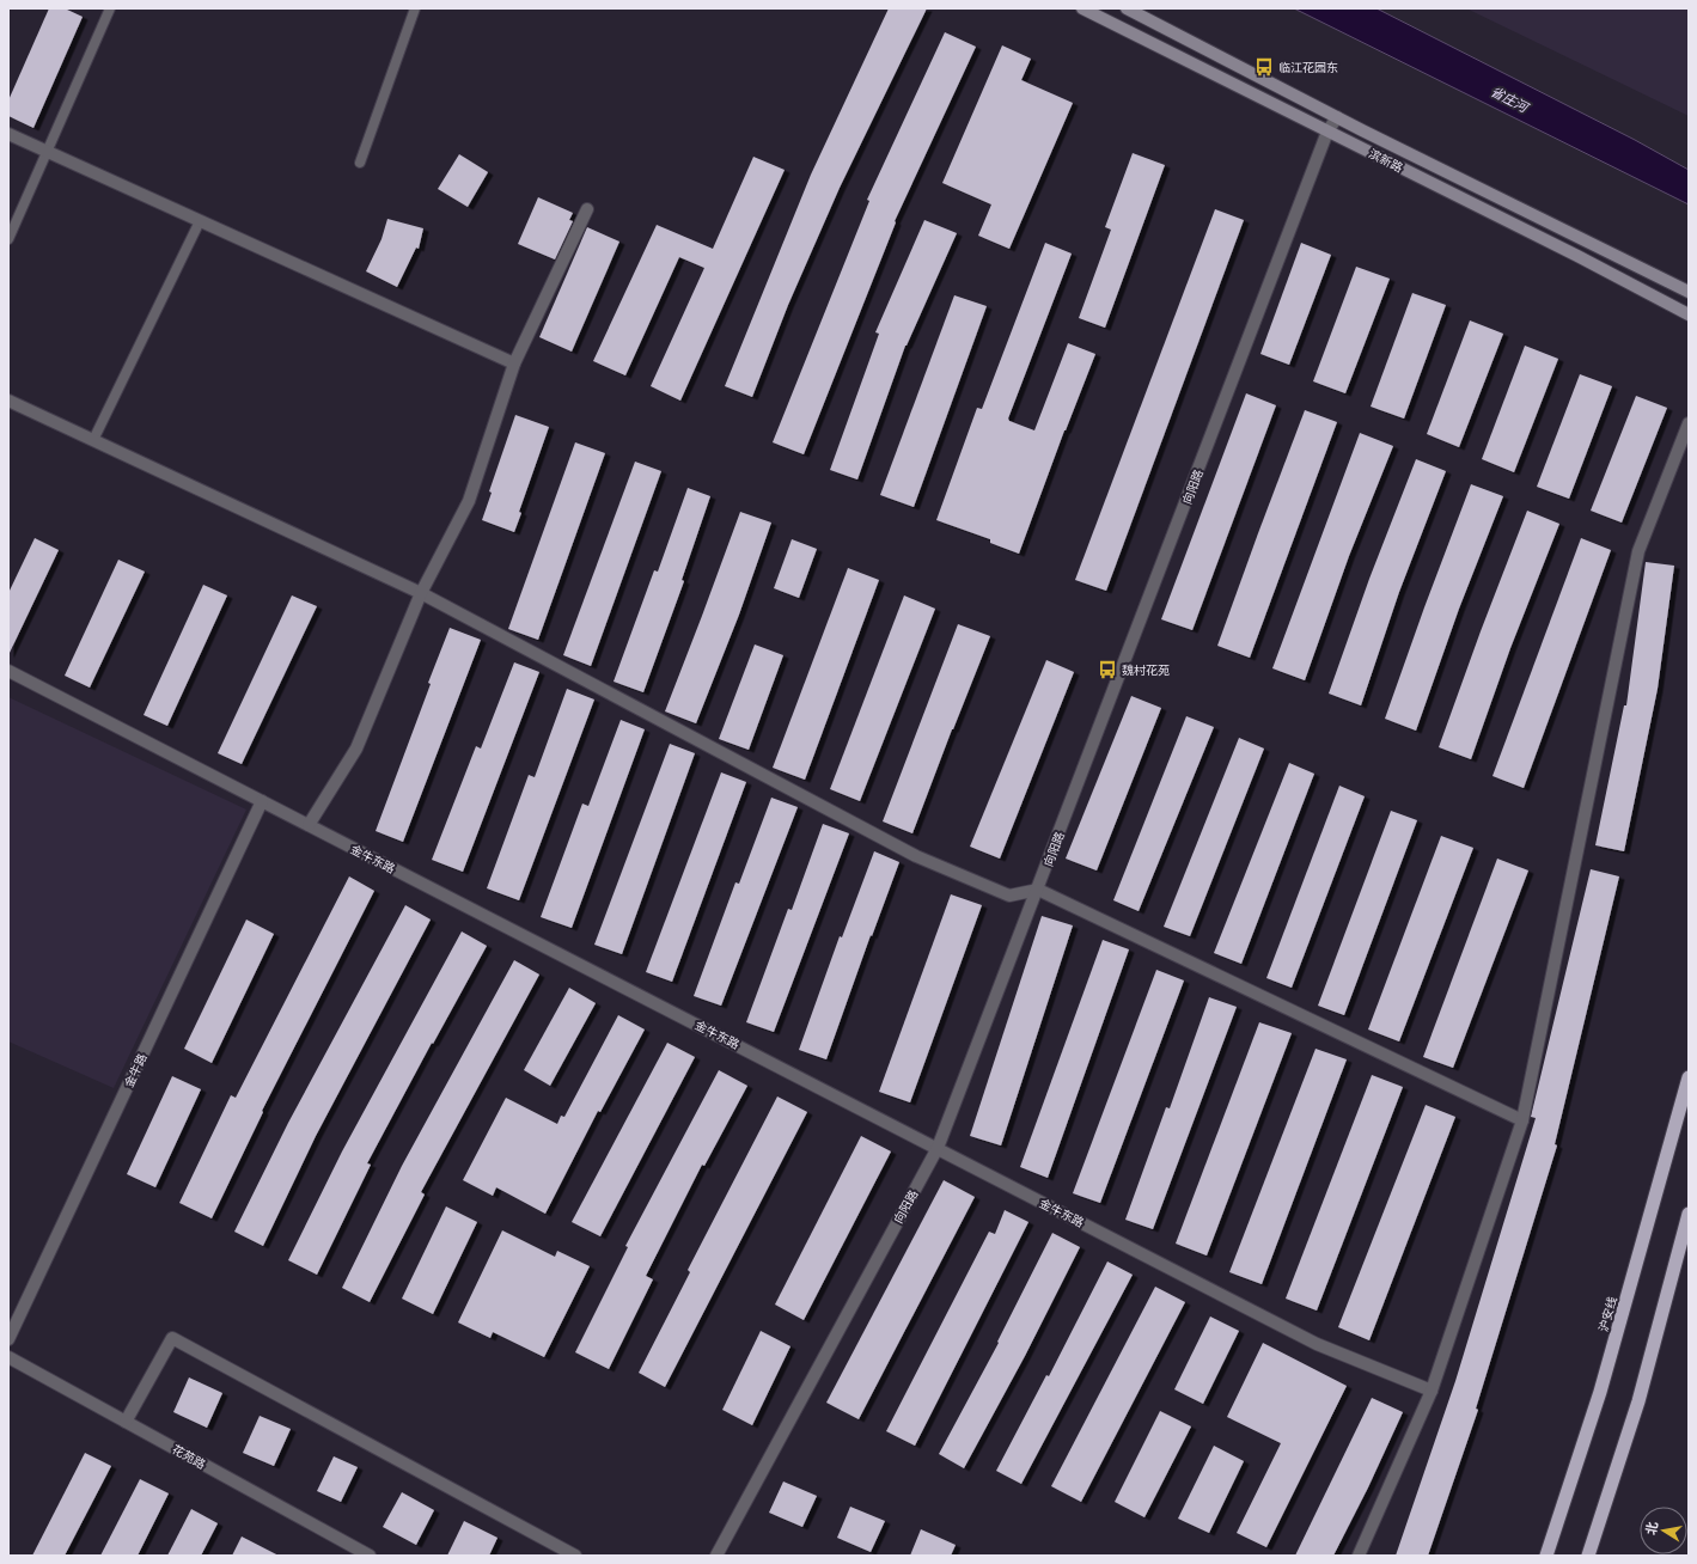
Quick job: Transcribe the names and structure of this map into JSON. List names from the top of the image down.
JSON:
{
  "streets": {
    "highway": ["沪安线"],
    "main road": ["滨新路"],
    "street": [
      "向阳路",
      "金牛东路",
      "金牛路",
      "花苑路"
    ]
  },
  "crossings": [
    ["滨新路", "向阳路"],
    ["向阳路", "金牛东路"],
    ["金牛东路", "金牛路"]
  ],
  "water": ["省庄河"],
  "places": {
    "bus stop": ["临江花园东", "魏村花苑"]
  },
  "north": "left"
}
